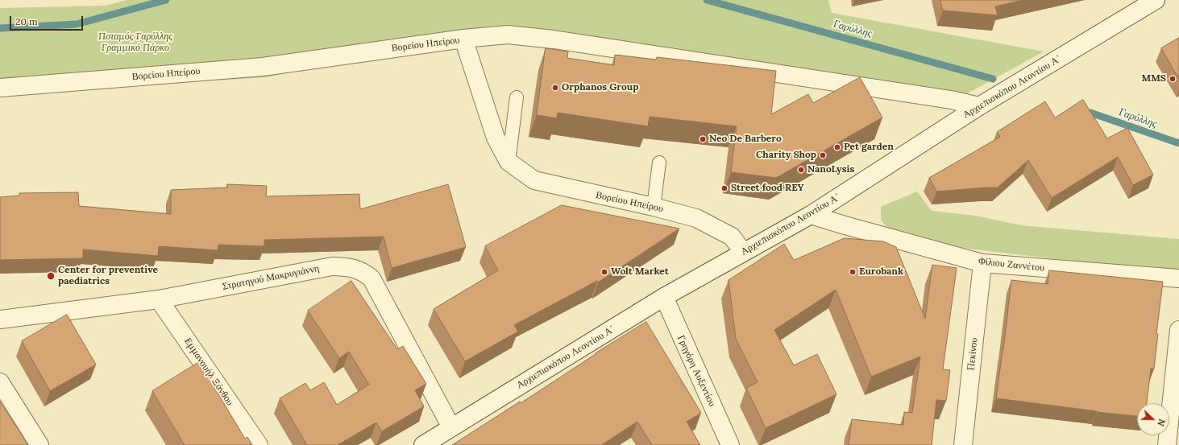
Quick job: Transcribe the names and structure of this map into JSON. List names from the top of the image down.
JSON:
{
  "streets": {
    "street": [
      "Βορείου Ηπείρου",
      "Αρχιεπισκόπου Λεοντίου Α΄",
      "Φίλιου Ζαννέτου",
      "Στρατηγού Μακρυγιάννη",
      "Πεκίνου",
      "Γρηγόρη Αυξεντίου",
      "Εμμανουήλ Ξάνθου"
    ]
  },
  "crossings": [
    ["Βορείου Ηπείρου", "Αρχιεπισκόπου Λεοντίου Α΄"],
    ["Αρχιεπισκόπου Λεοντίου Α΄", "Φίλιου Ζαννέτου"],
    ["Αρχιεπισκόπου Λεοντίου Α΄", "Στρατηγού Μακρυγιάννη"],
    ["Αρχιεπισκόπου Λεοντίου Α΄", "Γρηγόρη Αυξεντίου"],
    ["Φίλιου Ζαννέτου", "Πεκίνου"],
    ["Στρατηγού Μακρυγιάννη", "Εμμανουήλ Ξάνθου"]
  ],
  "water": ["Γαρύλλης"],
  "parks": ["Ποταμός Γαρύλλης Γραμμικό Πάρκο"],
  "places": [
    "MMS",
    "Orphanos Group",
    "Neo De Barbero",
    "Pet garden",
    "Charity Shop",
    "NanoLysis",
    "Street food REY",
    "Wolt Market",
    "Eurobank",
    "Center for preventive paediatrics"
  ],
  "scale_bar": "20 m",
  "north": "right"
}
